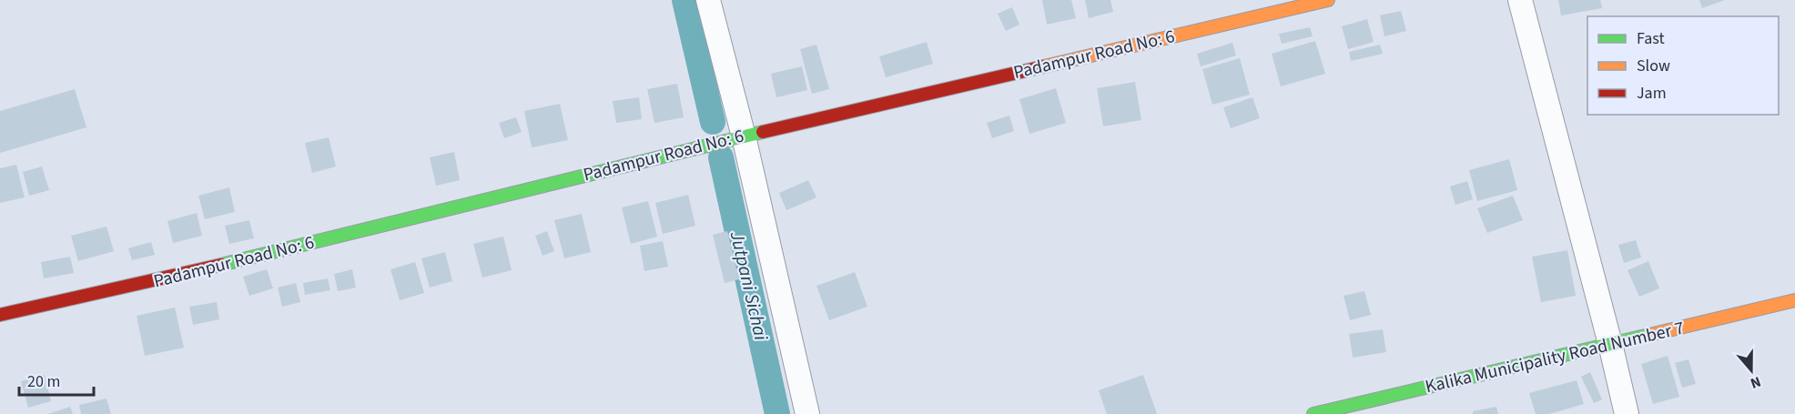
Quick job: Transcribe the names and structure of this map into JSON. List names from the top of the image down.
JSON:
{
  "streets": {
    "street": ["Padampur Road No: 6", "Kalika Municipality Road Number 7"]
  },
  "water": ["Jutpani Sichai"],
  "legend": ["Fast", "Slow", "Jam"],
  "scale_bar": "20 m",
  "north": "bottom"
}
